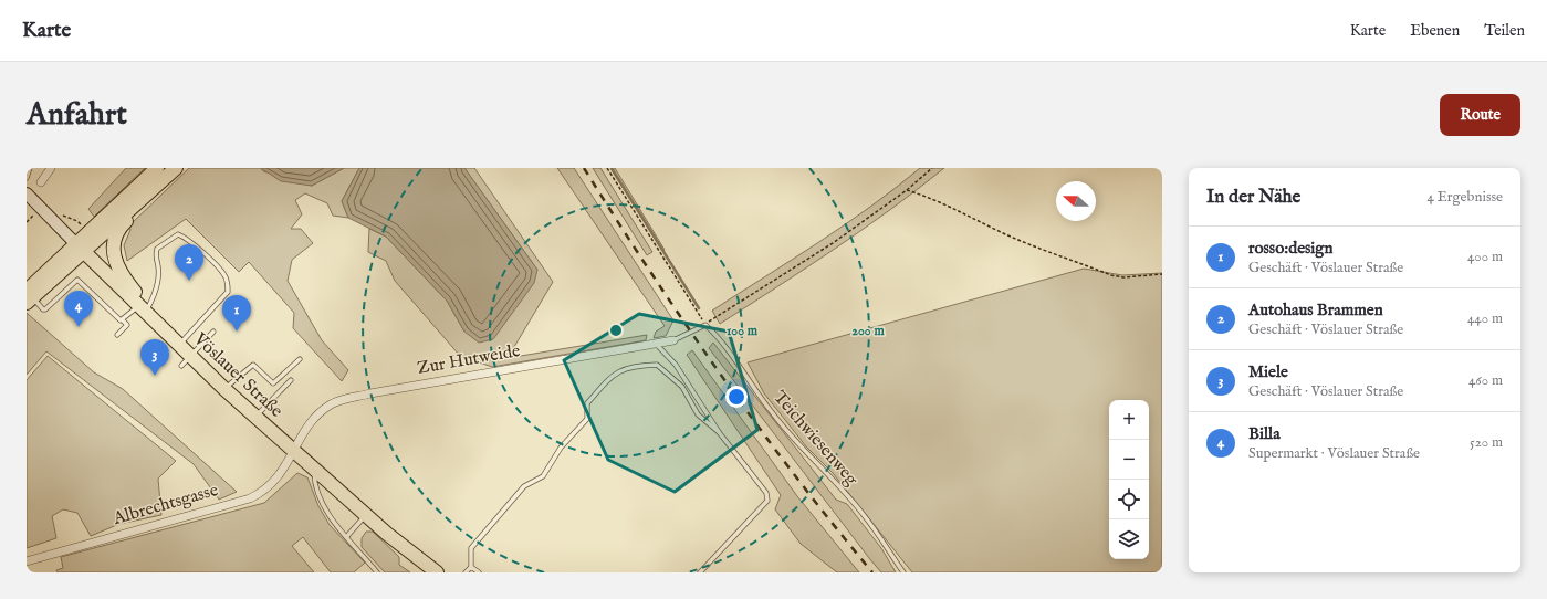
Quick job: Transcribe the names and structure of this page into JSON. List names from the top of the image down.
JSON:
{
  "streets": {
    "main road": ["Vöslauer Straße"],
    "street": ["Zur Hutweide", "Albrechtsgasse"],
    "lane": ["Teichwiesenweg"]
  },
  "crossings": [
    ["Zur Hutweide", "Vöslauer Straße"],
    ["Zur Hutweide", "Albrechtsgasse"],
    ["Vöslauer Straße", "Albrechtsgasse"]
  ],
  "north": "left",
  "page": {
    "header": "Karte",
    "nav": ["Karte", "Ebenen", "Teilen"],
    "buttons": "Route",
    "title": "Anfahrt",
    "heading": ["In der Nähe", "4 Ergebnisse"],
    "list": [
      {
        "mark": "1",
        "name": "rosso:design",
        "note": "Geschäft · Vöslauer Straße",
        "value": "400 m"
      },
      {
        "mark": "2",
        "name": "Autohaus Brammen",
        "note": "Geschäft · Vöslauer Straße",
        "value": "440 m"
      },
      {
        "mark": "3",
        "name": "Miele",
        "note": "Geschäft · Vöslauer Straße",
        "value": "460 m"
      },
      {
        "mark": "4",
        "name": "Billa",
        "note": "Supermarkt · Vöslauer Straße",
        "value": "520 m"
      }
    ],
    "pins": [
      "2",
      "4",
      "1",
      "3"
    ],
    "map_buttons": ["+", "−"]
  },
  "rings": ["100 m", "200 m"]
}
